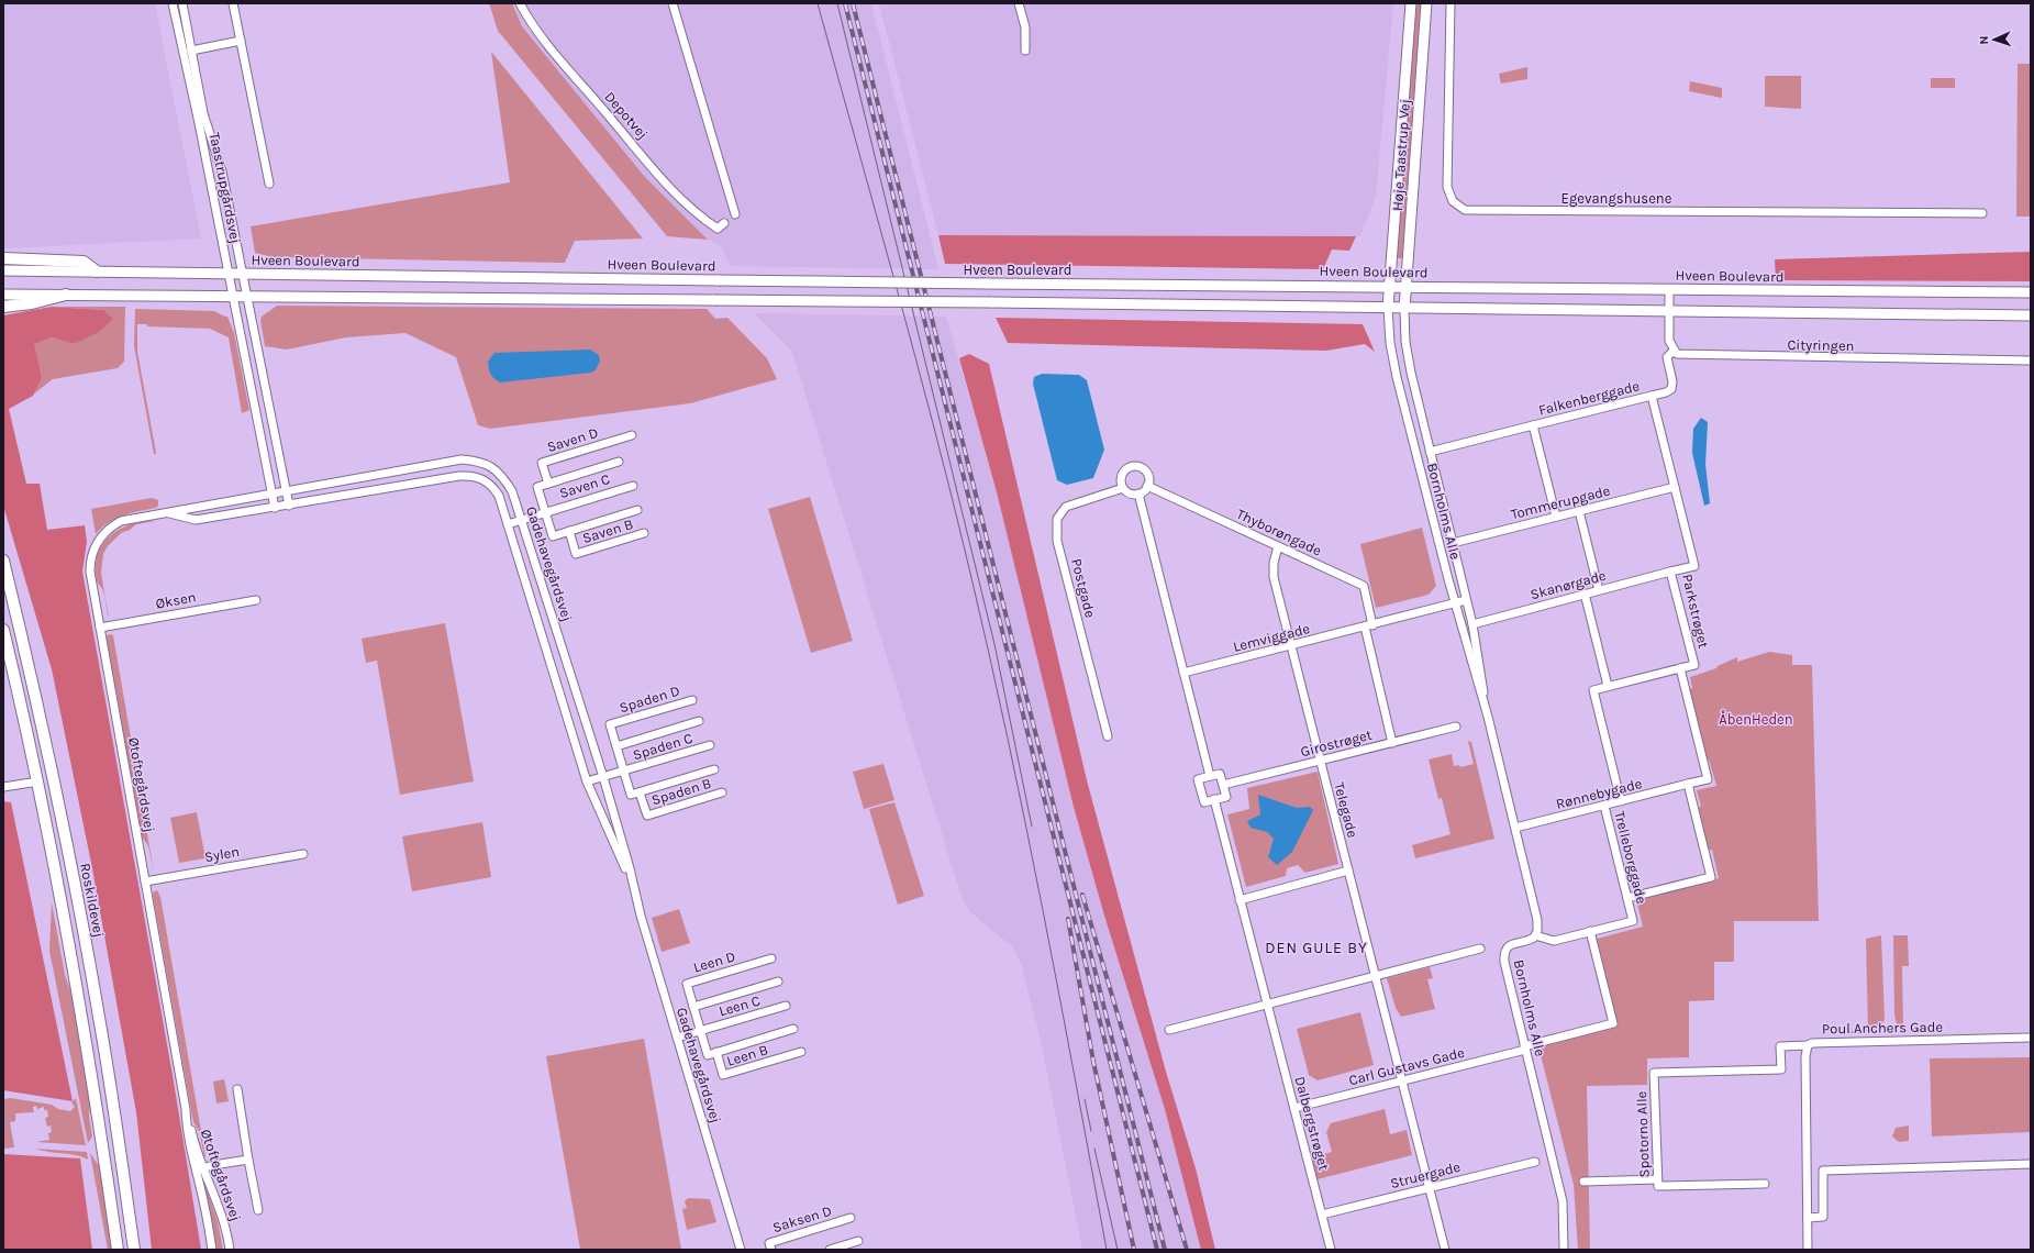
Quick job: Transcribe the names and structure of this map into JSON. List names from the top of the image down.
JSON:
{
  "streets": {
    "main road": ["Roskildevej"],
    "street": [
      "Depotvej",
      "Høje Taastrup Vej",
      "Taastrupgårdsvej",
      "Egevangshusene",
      "Hveen Boulevard",
      "Cityringen",
      "Falkenberggade",
      "Saven D",
      "Saven C",
      "Tommerupgade",
      "Bornholms Alle",
      "Saven B",
      "Thyborøngade",
      "Gadehavegårdsvej",
      "Skanørgade",
      "Postgade",
      "Øksen",
      "Parkstrøget",
      "Lemviggade",
      "Spaden D",
      "Girostrøget",
      "Spaden C",
      "Øtoftegårdsvej",
      "Spaden B",
      "Rønnebygade",
      "Telegade",
      "Sylen",
      "Trelleborggade",
      "Leen D",
      "Leen C",
      "Poul Anchers Gade",
      "Leen B",
      "Carl Gustavs Gade",
      "Dalbergstrøget",
      "Spotorno Alle",
      "Struergade",
      "Saksen D"
    ]
  },
  "crossings": [
    ["Høje Taastrup Vej", "Hveen Boulevard"],
    ["Høje Taastrup Vej", "Bornholms Alle"],
    ["Taastrupgårdsvej", "Hveen Boulevard"],
    ["Taastrupgårdsvej", "Gadehavegårdsvej"],
    ["Taastrupgårdsvej", "Øtoftegårdsvej"],
    ["Falkenberggade", "Parkstrøget"],
    ["Saven C", "Saven B"],
    ["Saven C", "Gadehavegårdsvej"],
    ["Tommerupgade", "Bornholms Alle"],
    ["Tommerupgade", "Parkstrøget"],
    ["Bornholms Alle", "Skanørgade"],
    ["Bornholms Alle", "Lemviggade"],
    ["Bornholms Alle", "Rønnebygade"],
    ["Bornholms Alle", "Trelleborggade"],
    ["Bornholms Alle", "Carl Gustavs Gade"],
    ["Thyborøngade", "Postgade"],
    ["Thyborøngade", "Lemviggade"],
    ["Thyborøngade", "Telegade"],
    ["Gadehavegårdsvej", "Spaden C"],
    ["Gadehavegårdsvej", "Øtoftegårdsvej"],
    ["Gadehavegårdsvej", "Leen C"],
    ["Skanørgade", "Parkstrøget"],
    ["Øksen", "Øtoftegårdsvej"],
    ["Lemviggade", "Telegade"],
    ["Spaden D", "Spaden C"],
    ["Spaden D", "Spaden B"],
    ["Girostrøget", "Telegade"],
    ["Spaden C", "Spaden B"],
    ["Øtoftegårdsvej", "Sylen"],
    ["Rønnebygade", "Trelleborggade"],
    ["Telegade", "Carl Gustavs Gade"],
    ["Telegade", "Struergade"],
    ["Leen D", "Leen C"],
    ["Leen D", "Leen B"],
    ["Leen C", "Leen B"],
    ["Poul Anchers Gade", "Spotorno Alle"],
    ["Carl Gustavs Gade", "Dalbergstrøget"],
    ["Dalbergstrøget", "Struergade"]
  ],
  "districts": ["DEN GULE BY"],
  "parks": ["ÅbenHeden"],
  "north": "left"
}
